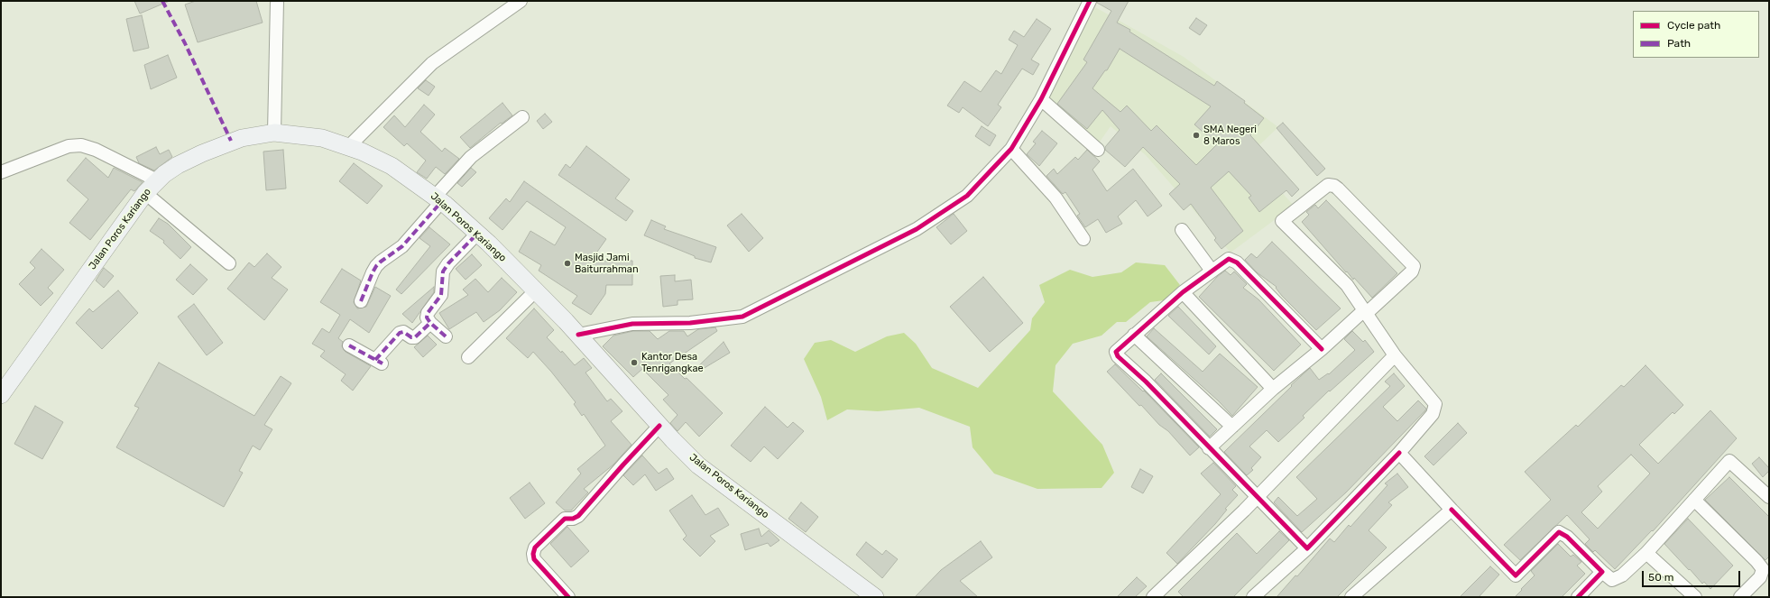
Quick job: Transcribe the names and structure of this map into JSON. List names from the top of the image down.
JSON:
{
  "streets": {
    "main road": ["Jalan Poros Kariango"]
  },
  "places": ["SMA Negeri 8 Maros", "Masjid Jami Baiturrahman", "Kantor Desa Tenrigangkae"],
  "legend": ["Cycle path", "Path"],
  "scale_bar": "50 m"
}
